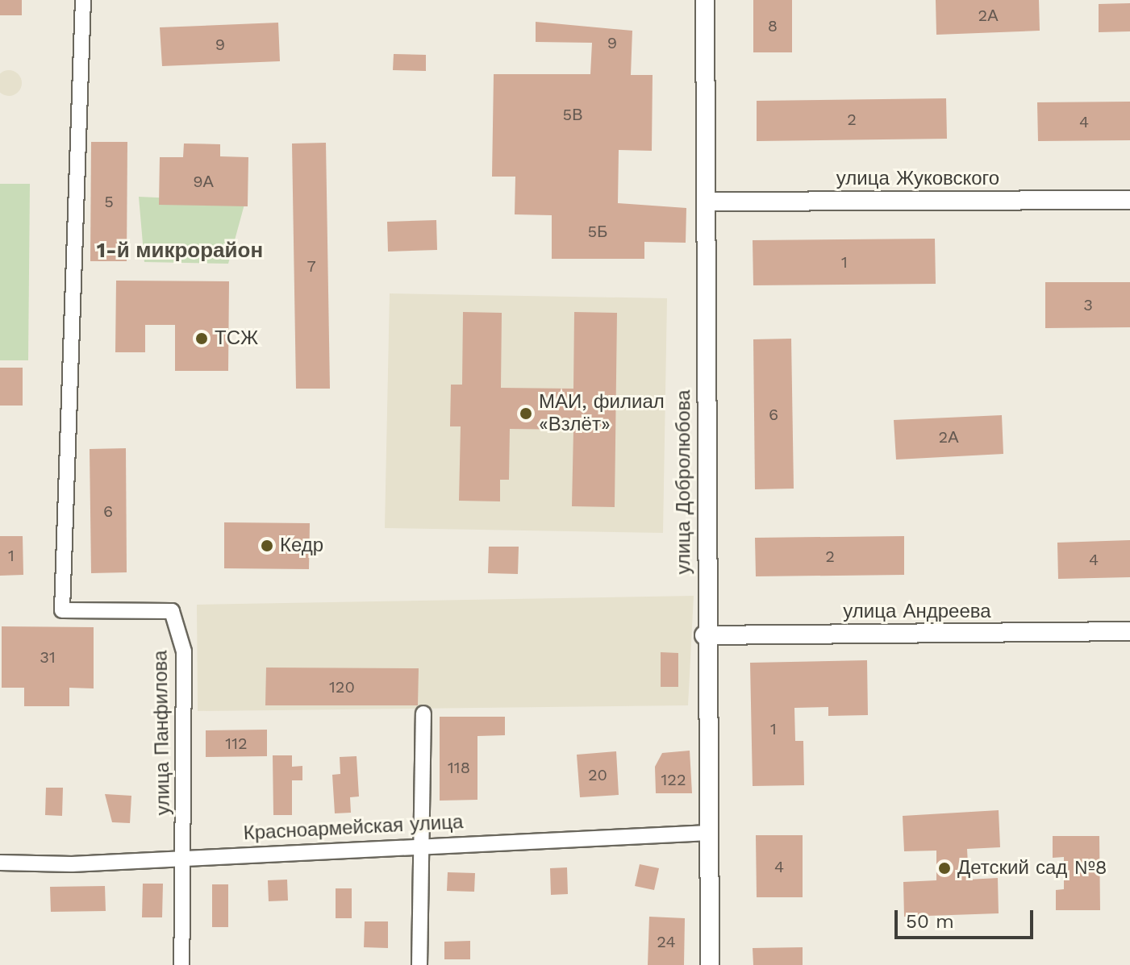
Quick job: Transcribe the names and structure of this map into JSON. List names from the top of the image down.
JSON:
{
  "streets": {
    "street": [
      "улица Жуковского",
      "улица Добролюбова",
      "улица Андреева",
      "улица Панфилова",
      "Красноармейская улица"
    ]
  },
  "crossings": [
    ["улица Жуковского", "улица Добролюбова"],
    ["улица Добролюбова", "улица Андреева"],
    ["улица Добролюбова", "Красноармейская улица"],
    ["улица Панфилова", "Красноармейская улица"]
  ],
  "districts": ["1-й микрорайон"],
  "places": [
    "ТСЖ",
    "МАИ, филиал «Взлёт»",
    "Кедр",
    "Детский сад №8"
  ],
  "house_numbers": [
    "2А",
    "8",
    "9",
    "9",
    "5В",
    "2",
    "4",
    "9А",
    "5",
    "5Б",
    "1",
    "7",
    "3",
    "6",
    "2А",
    "6",
    "1",
    "2",
    "4",
    "31",
    "120",
    "1",
    "112",
    "118",
    "20",
    "122",
    "4",
    "24"
  ],
  "scale_bar": "50 m"
}
